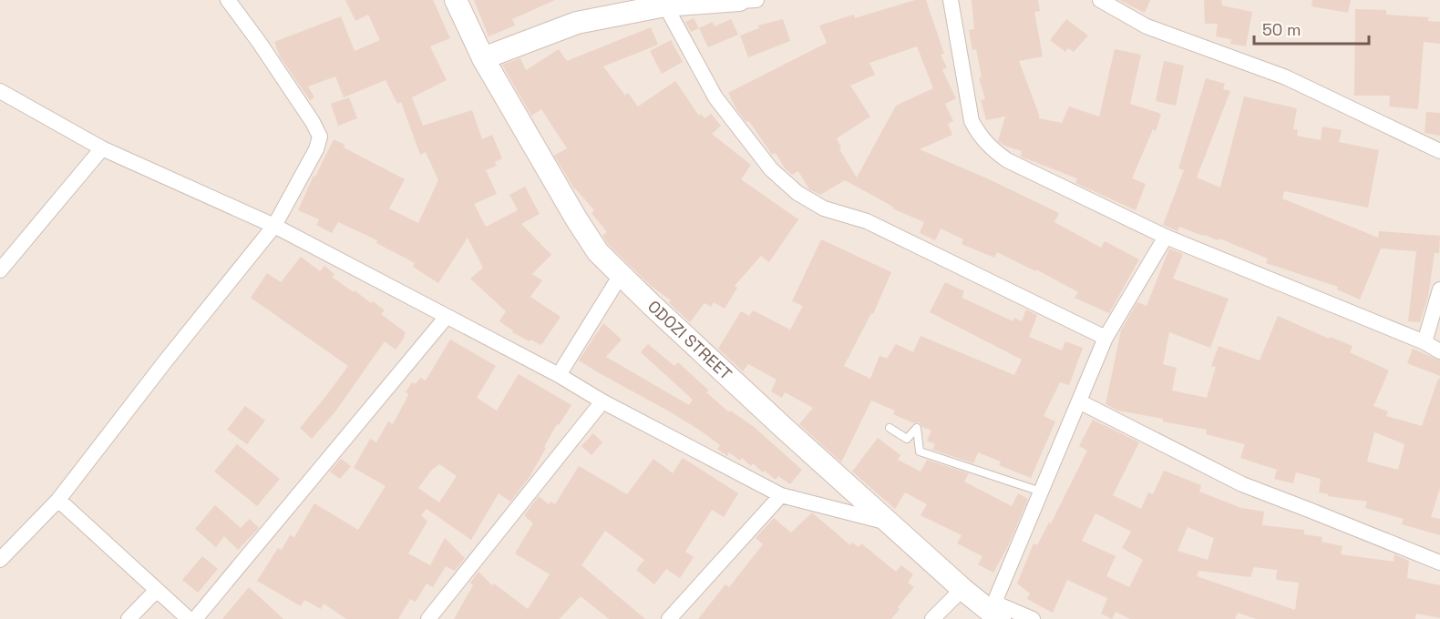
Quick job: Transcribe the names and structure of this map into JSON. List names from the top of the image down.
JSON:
{
  "streets": {
    "main road": ["ODOZI STREET"]
  },
  "scale_bar": "50 m"
}
